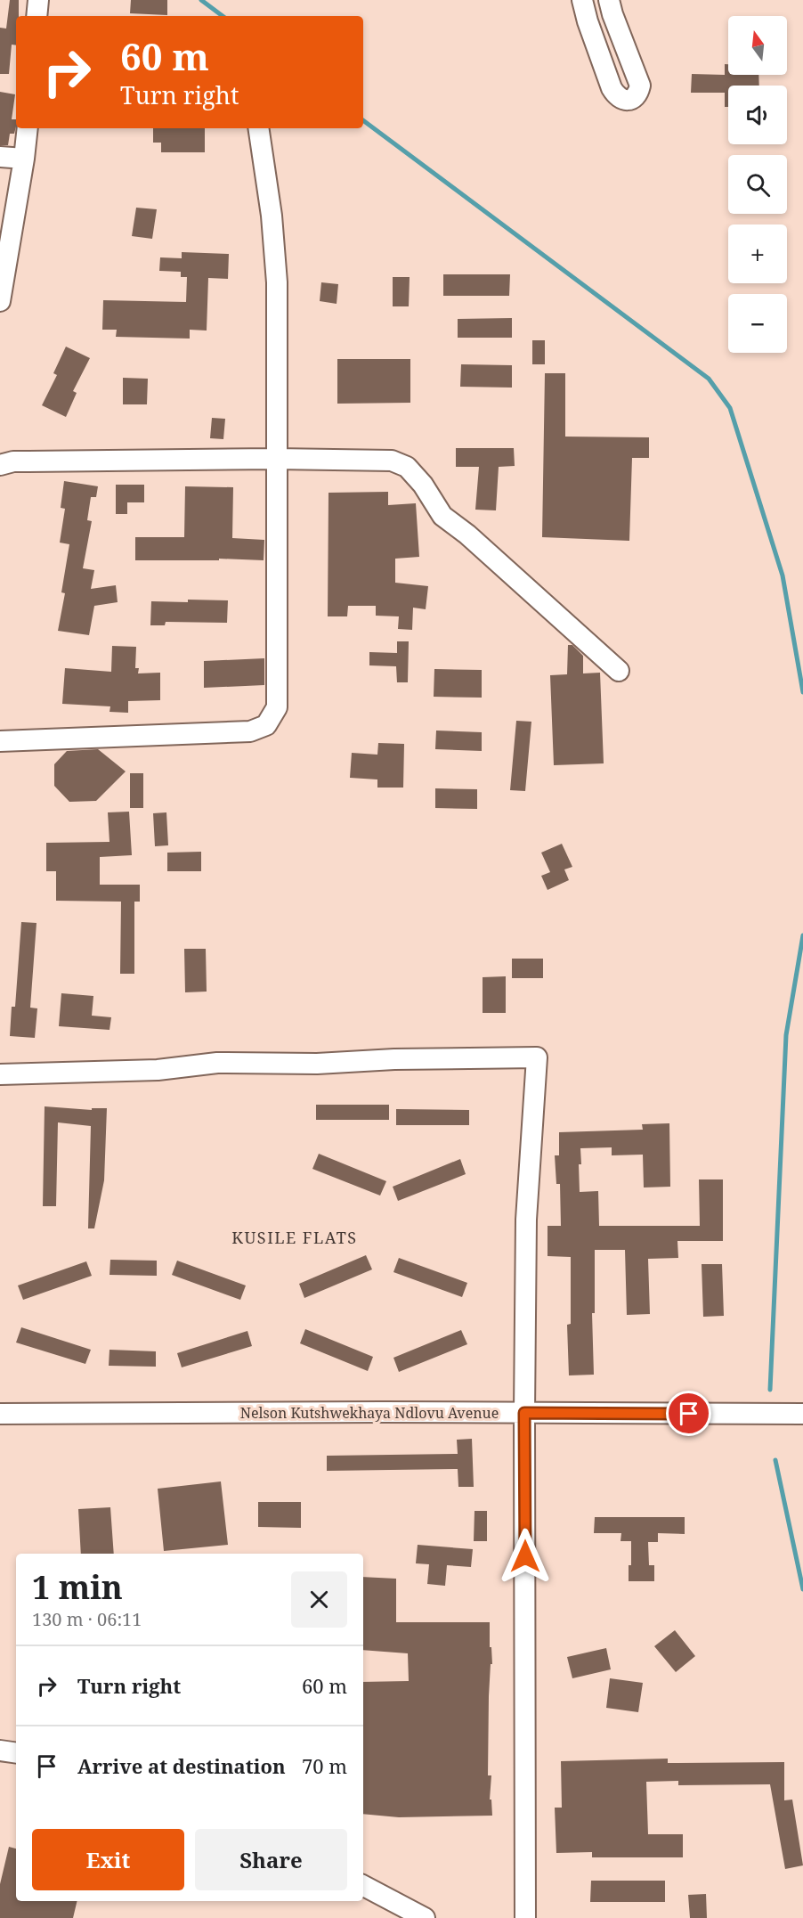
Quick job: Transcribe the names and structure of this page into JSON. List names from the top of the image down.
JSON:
{
  "streets": {
    "street": ["Nelson Kutshwekhaya Ndlovu Avenue"]
  },
  "districts": ["KUSILE FLATS"],
  "north": "top",
  "page": {
    "map_buttons": ["+", "−"],
    "turn": ["60 m", "Turn right"],
    "heading": ["1 min", "130 m · 06:11"],
    "list": [
      {
        "name": "Turn right",
        "value": "60 m"
      },
      {
        "name": "Arrive at destination",
        "value": "70 m"
      }
    ],
    "buttons": ["Exit", "Share"]
  }
}
